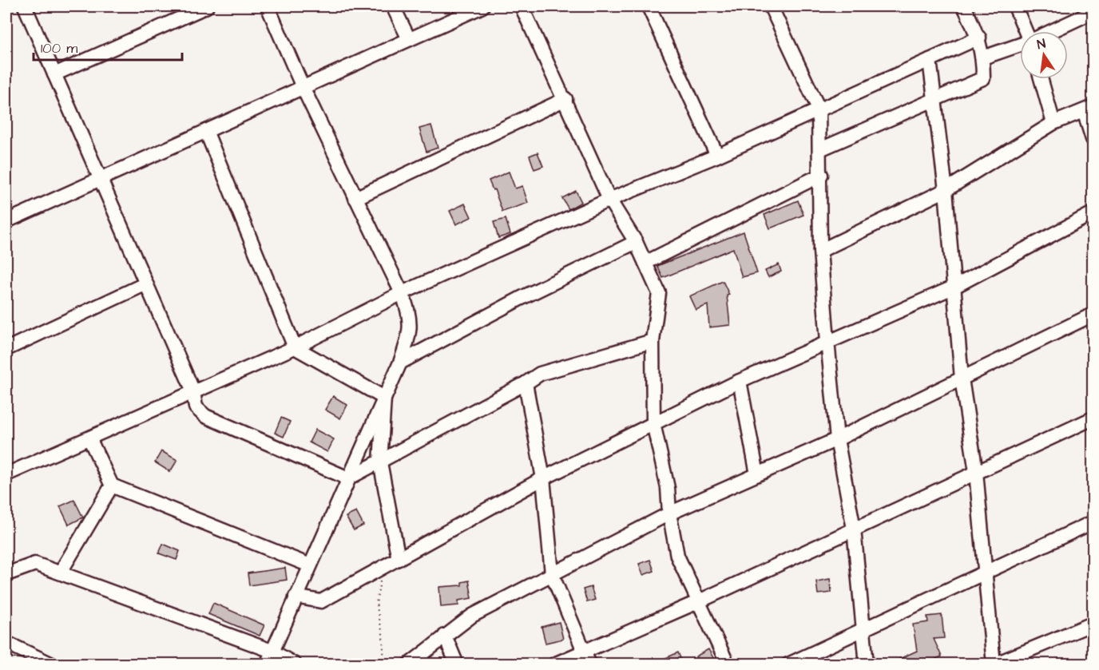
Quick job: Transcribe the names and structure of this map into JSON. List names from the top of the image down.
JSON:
{
  "scale_bar": "100 m",
  "north": "top"
}
